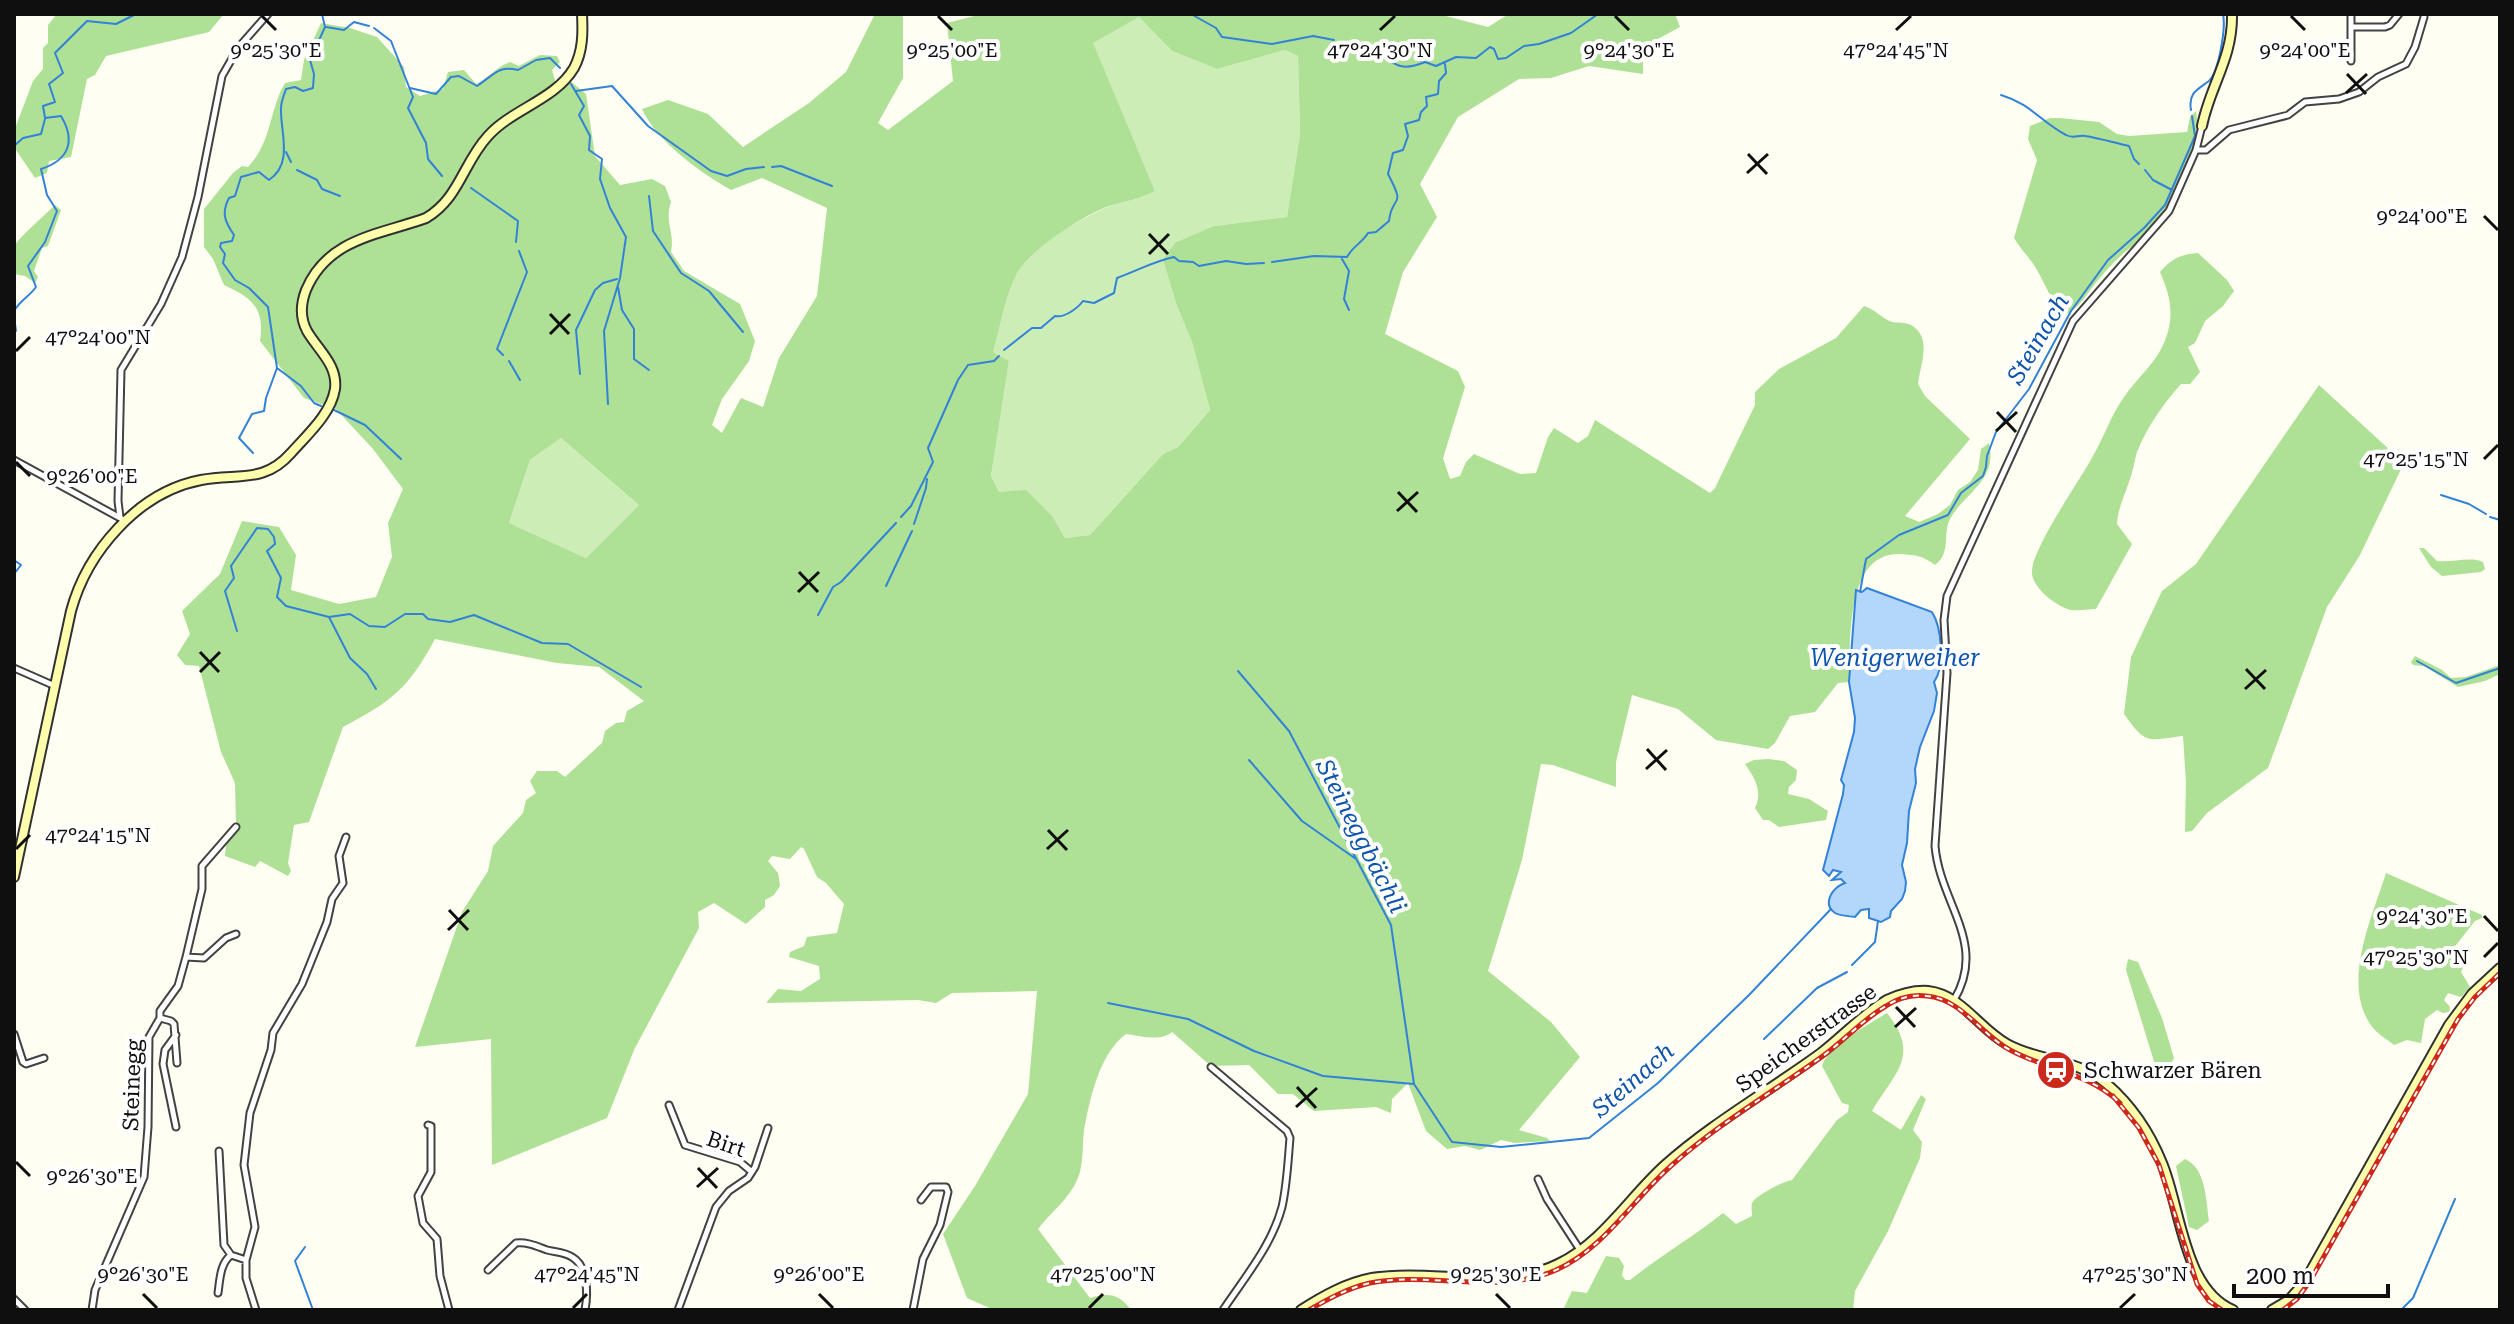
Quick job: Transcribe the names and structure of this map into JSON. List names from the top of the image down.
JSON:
{
  "streets": {
    "main road": ["Speicherstrasse"],
    "street": ["Steinegg", "Birt"]
  },
  "water": ["Steinach", "Wenigerweiher", "Steineggbächli"],
  "places": {
    "station": ["Schwarzer Bären"]
  },
  "scale_bar": "200 m",
  "coordinates": [
    "47°24'30\"N",
    "47°24'45\"N",
    "9°25'30\"E",
    "9°25'00\"E",
    "9°24'30\"E",
    "9°24'00\"E",
    "47°24'00\"N",
    "47°25'15\"N",
    "9°26'00\"E",
    "47°24'15\"N",
    "47°25'30\"N",
    "9°26'30\"E",
    "47°25'00\"N"
  ]
}
